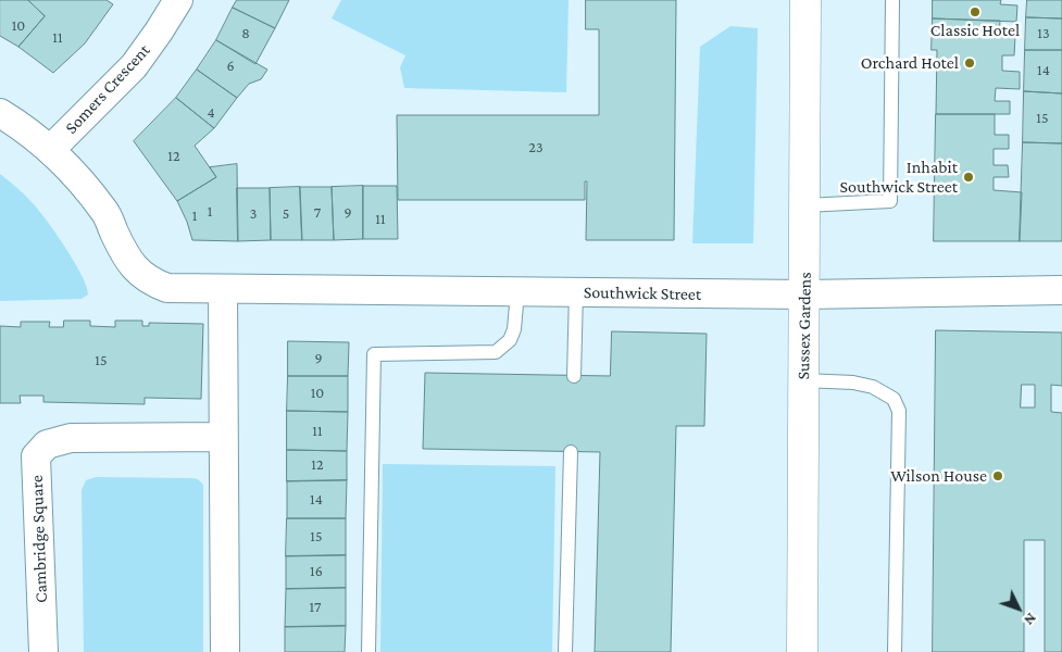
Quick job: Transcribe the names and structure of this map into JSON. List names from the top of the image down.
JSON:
{
  "streets": {
    "main road": ["Sussex Gardens"],
    "street": ["Somers Crescent", "Southwick Street", "Cambridge Square"]
  },
  "crossings": [
    ["Somers Crescent", "Southwick Street"],
    ["Southwick Street", "Sussex Gardens"]
  ],
  "places": [
    "Classic Hotel",
    "Orchard Hotel",
    "Inhabit Southwick Street",
    "Wilson House"
  ],
  "house_numbers": [
    "10",
    "8",
    "13",
    "11",
    "6",
    "14",
    "4",
    "15",
    "23",
    "12",
    "1",
    "7",
    "9",
    "3",
    "5",
    "1",
    "11",
    "9",
    "15",
    "10",
    "11",
    "12",
    "14",
    "15",
    "16",
    "17"
  ],
  "north": "bottom right"
}
